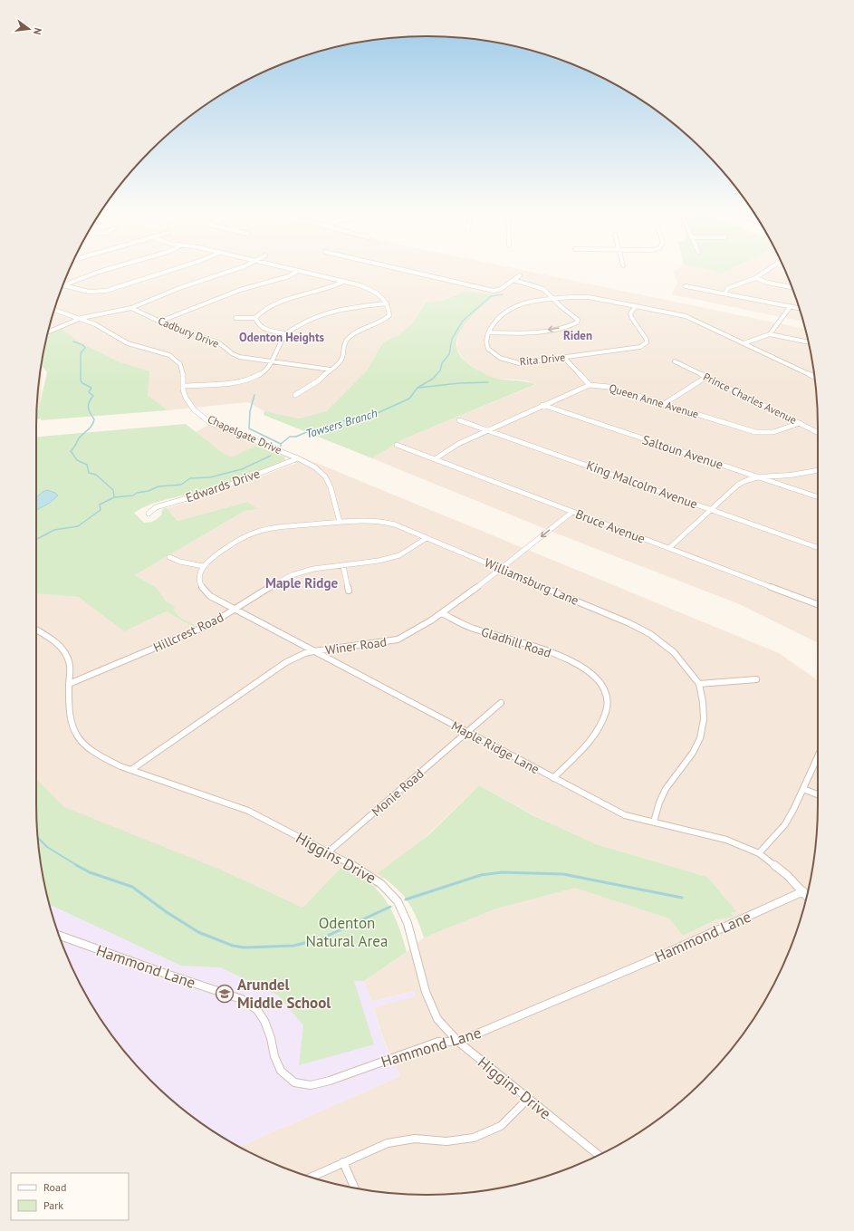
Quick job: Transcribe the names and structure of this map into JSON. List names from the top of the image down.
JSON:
{
  "streets": {
    "street": [
      "Cadbury Drive",
      "Rita Drive",
      "Prince Charles Avenue",
      "Queen Anne Avenue",
      "Chapelgate Drive",
      "Saltoun Avenue",
      "King Malcolm Avenue",
      "Edwards Drive",
      "Bruce Avenue",
      "Williamsburg Lane",
      "Hillcrest Road",
      "Gladhill Road",
      "Winer Road",
      "Maple Ridge Lane",
      "Monie Road",
      "Higgins Drive",
      "Hammond Lane"
    ]
  },
  "crossings": [
    ["Prince Charles Avenue", "Queen Anne Avenue"],
    ["Queen Anne Avenue", "Saltoun Avenue"],
    ["Queen Anne Avenue", "King Malcolm Avenue"],
    ["Queen Anne Avenue", "Bruce Avenue"],
    ["Chapelgate Drive", "Edwards Drive"],
    ["Chapelgate Drive", "Williamsburg Lane"],
    ["Bruce Avenue", "Winer Road"],
    ["Williamsburg Lane", "Hillcrest Road"],
    ["Williamsburg Lane", "Winer Road"],
    ["Williamsburg Lane", "Maple Ridge Lane"],
    ["Hillcrest Road", "Maple Ridge Lane"],
    ["Hillcrest Road", "Higgins Drive"],
    ["Gladhill Road", "Winer Road"],
    ["Gladhill Road", "Maple Ridge Lane"],
    ["Winer Road", "Maple Ridge Lane"],
    ["Winer Road", "Higgins Drive"],
    ["Maple Ridge Lane", "Monie Road"],
    ["Maple Ridge Lane", "Hammond Lane"],
    ["Monie Road", "Higgins Drive"],
    ["Higgins Drive", "Hammond Lane"]
  ],
  "districts": ["Riden", "Odenton Heights", "Maple Ridge"],
  "water": ["Towsers Branch"],
  "parks": ["Odenton Natural Area"],
  "places": {
    "school or university": ["Arundel Middle School"]
  },
  "legend": ["Road", "Park"],
  "north": "right"
}
